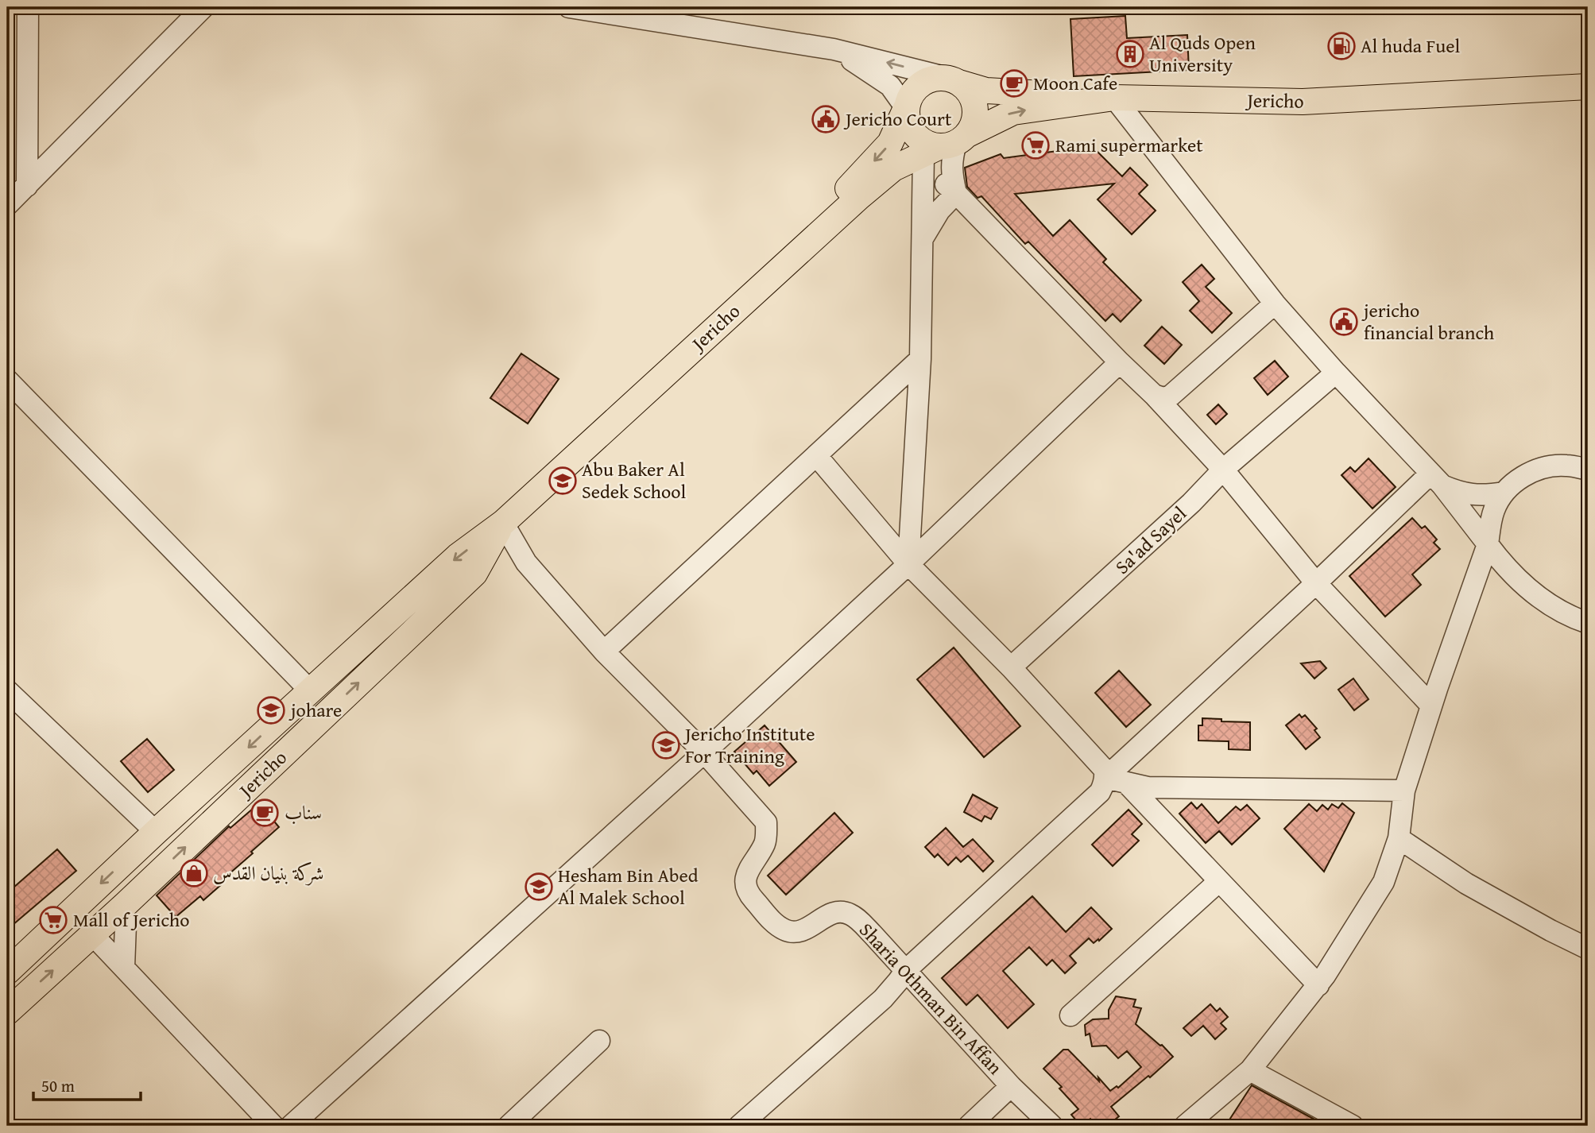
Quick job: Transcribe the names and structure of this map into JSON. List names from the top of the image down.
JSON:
{
  "streets": {
    "main road": ["Jericho"],
    "street": ["Sa'ad Sayel", "Sharia Othman Bin Affan"]
  },
  "crossings": [
    ["Jericho", "Sharia Othman Bin Affan"]
  ],
  "places": {
    "fuel station": ["Al huda Fuel"],
    "building": ["Al Quds Open University"],
    "cafe": ["Moon Cafe", "سناب"],
    "public building": ["Jericho Court", "jericho financial branch"],
    "supermarket": ["Rami supermarket", "Mall of Jericho"],
    "school or university": [
      "Abu Baker Al Sedek School",
      "johare",
      "Jericho Institute For Training",
      "Hesham Bin Abed Al Malek School"
    ],
    "shop": ["شركة بنيان القدس"]
  },
  "scale_bar": "50 m"
}
